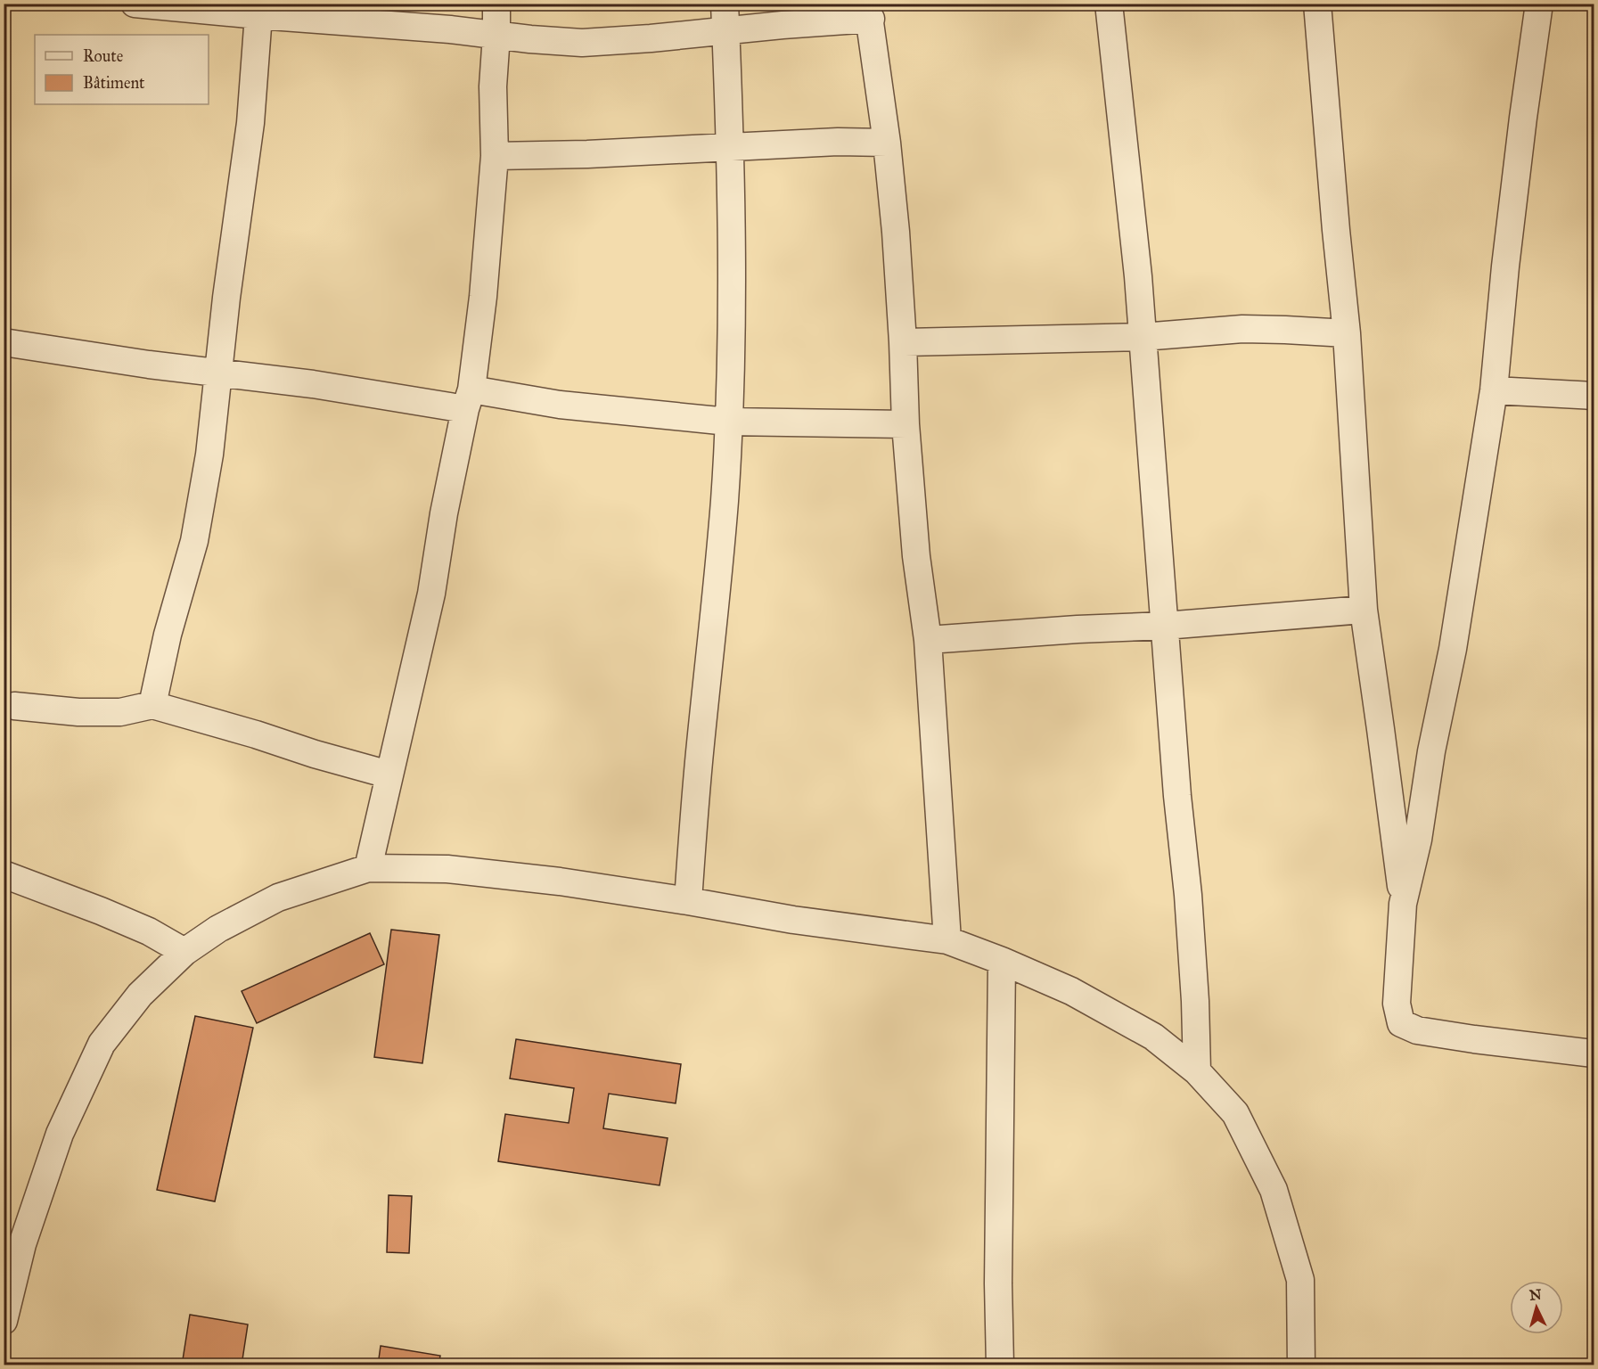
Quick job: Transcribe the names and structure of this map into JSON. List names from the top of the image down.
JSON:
{
  "legend": ["Route", "Bâtiment"],
  "north": "top"
}
